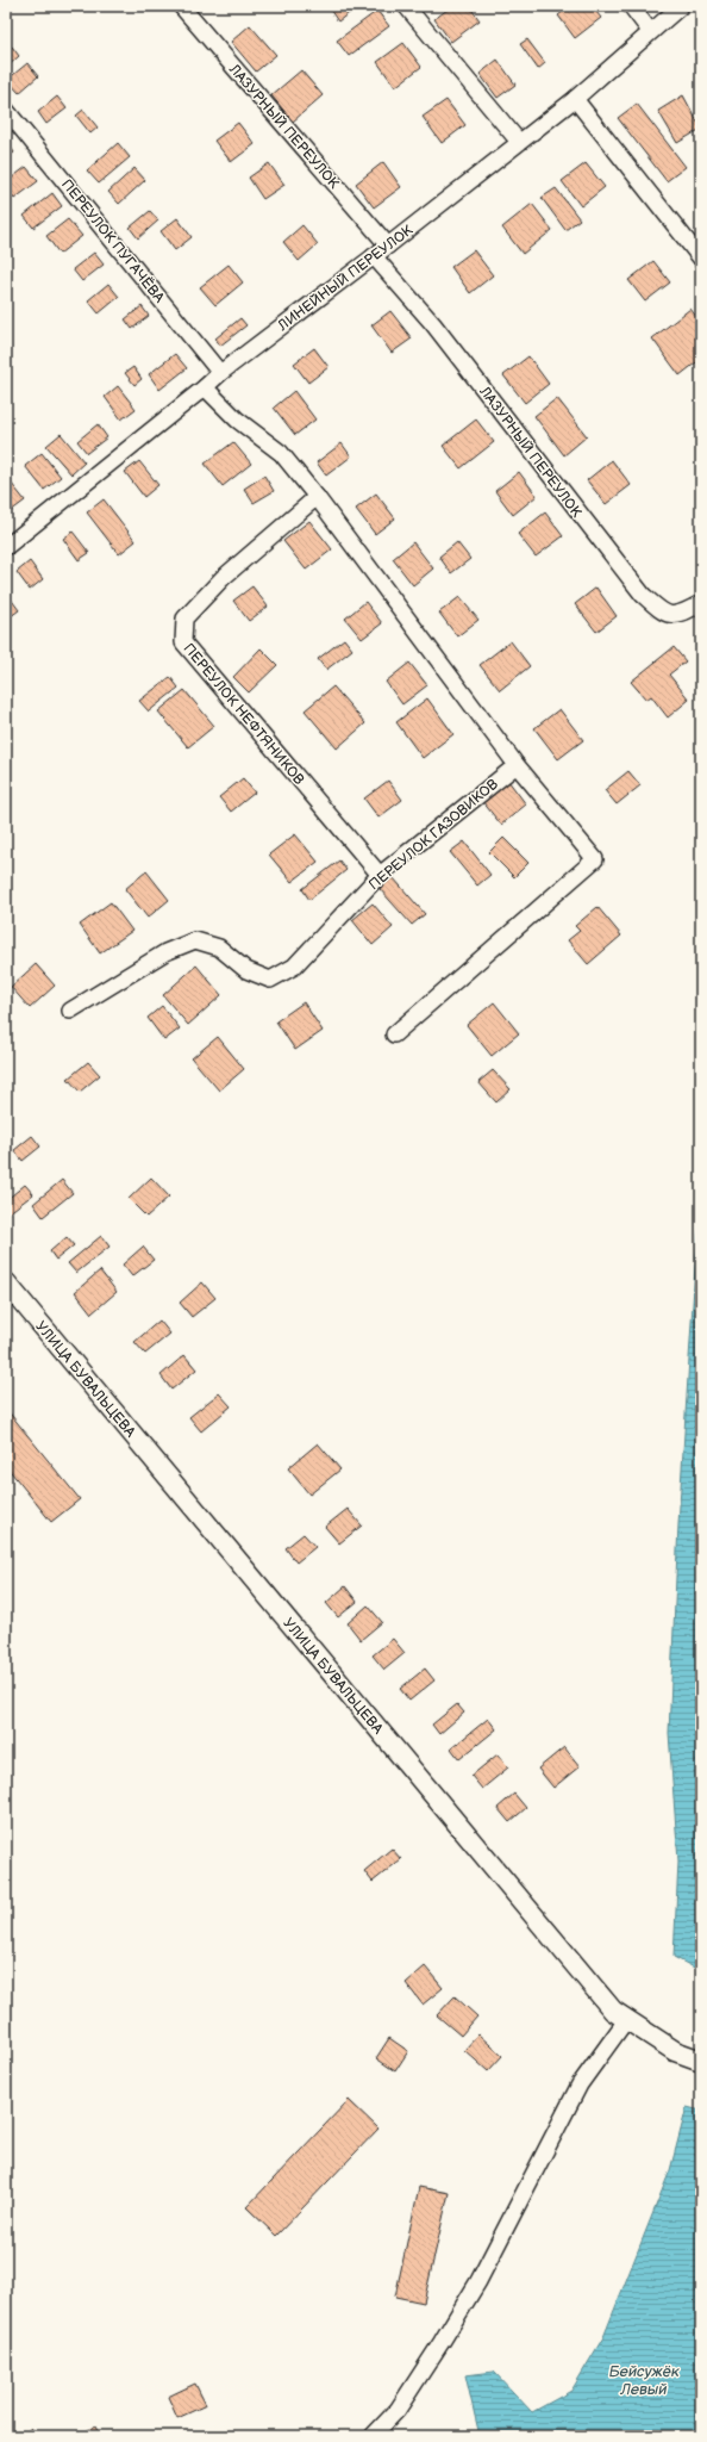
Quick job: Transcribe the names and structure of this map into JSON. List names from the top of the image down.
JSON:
{
  "streets": {
    "street": [
      "ЛАЗУРНЫЙ ПЕРЕУЛОК",
      "ПЕРЕУЛОК ПУГАЧЁВА",
      "ЛИНЕЙНЫЙ ПЕРЕУЛОК",
      "ПЕРЕУЛОК НЕФТЯНИКОВ",
      "ПЕРЕУЛОК ГАЗОВИКОВ",
      "УЛИЦА БУВАЛЬЦЕВА"
    ]
  },
  "crossings": [
    ["ЛАЗУРНЫЙ ПЕРЕУЛОК", "ЛИНЕЙНЫЙ ПЕРЕУЛОК"],
    ["ПЕРЕУЛОК ПУГАЧЁВА", "ЛИНЕЙНЫЙ ПЕРЕУЛОК"],
    ["ПЕРЕУЛОК НЕФТЯНИКОВ", "ПЕРЕУЛОК ГАЗОВИКОВ"]
  ],
  "water": ["Бейсужёк Левый"]
}
